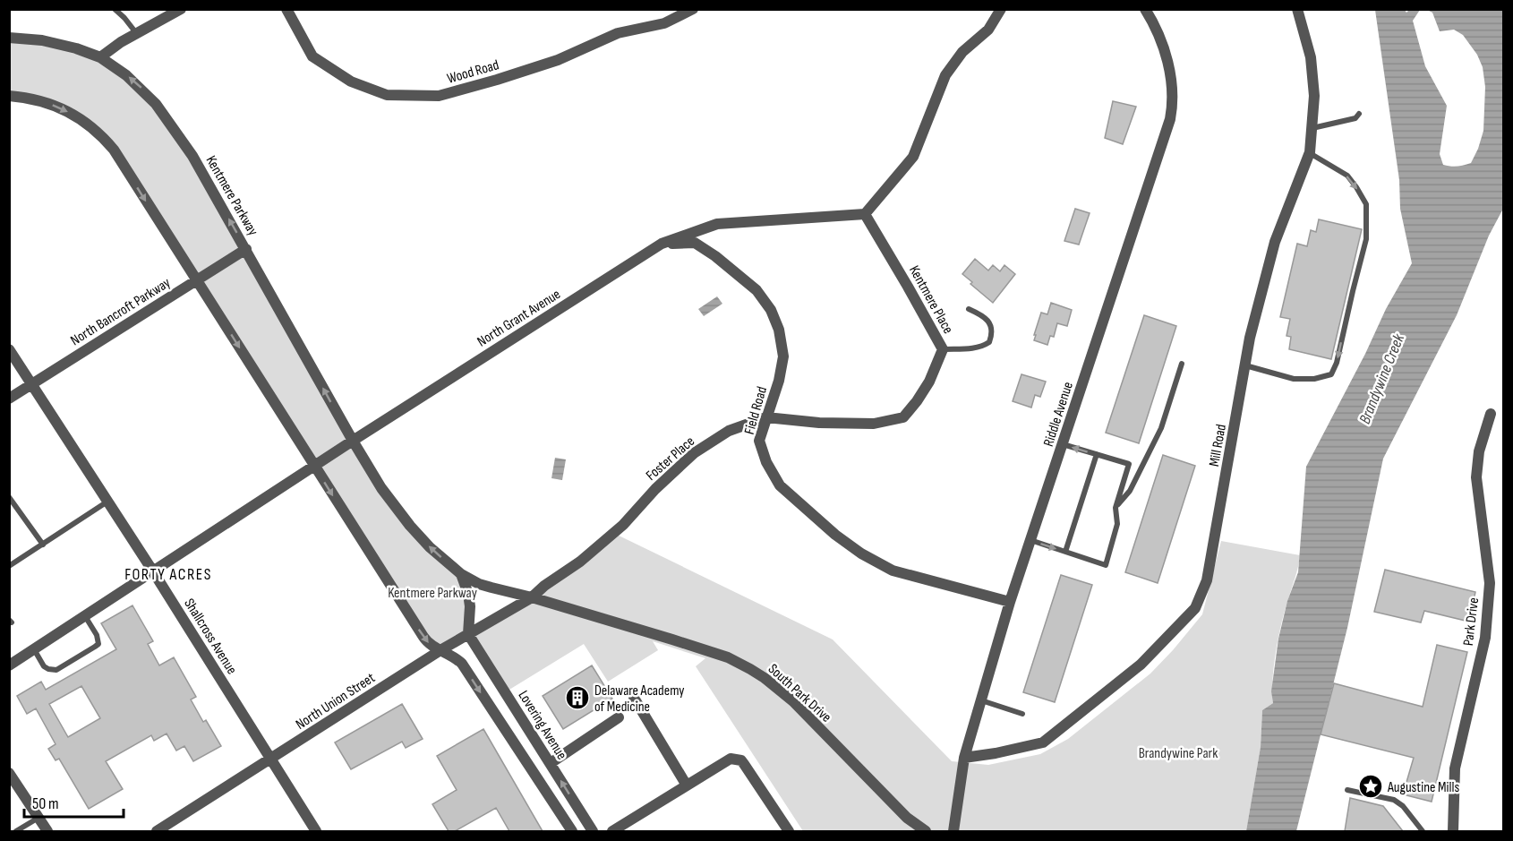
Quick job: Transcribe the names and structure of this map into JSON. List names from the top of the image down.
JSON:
{
  "streets": {
    "street": [
      "Wood Road",
      "Kentmere Parkway",
      "Kentmere Place",
      "North Bancroft Parkway",
      "North Grant Avenue",
      "Field Road",
      "Riddle Avenue",
      "Mill Road",
      "Foster Place",
      "Park Drive",
      "Shallcross Avenue",
      "South Park Drive",
      "North Union Street",
      "Lovering Avenue"
    ]
  },
  "crossings": [
    ["Kentmere Parkway", "North Bancroft Parkway"],
    ["Kentmere Parkway", "North Grant Avenue"],
    ["Kentmere Parkway", "Foster Place"],
    ["Kentmere Parkway", "South Park Drive"],
    ["Kentmere Parkway", "North Union Street"],
    ["Kentmere Place", "North Grant Avenue"],
    ["Kentmere Place", "Foster Place"],
    ["North Bancroft Parkway", "Shallcross Avenue"],
    ["North Grant Avenue", "Field Road"],
    ["North Grant Avenue", "Shallcross Avenue"],
    ["Field Road", "Riddle Avenue"],
    ["Field Road", "Foster Place"],
    ["Riddle Avenue", "Mill Road"],
    ["Foster Place", "South Park Drive"],
    ["Foster Place", "North Union Street"],
    ["Shallcross Avenue", "North Union Street"],
    ["South Park Drive", "North Union Street"],
    ["North Union Street", "Lovering Avenue"]
  ],
  "districts": ["FORTY ACRES"],
  "water": ["Brandywine Creek"],
  "parks": ["Kentmere Parkway", "Brandywine Park"],
  "places": {
    "building": ["Delaware Academy of Medicine"],
    "place": ["Augustine Mills"]
  },
  "scale_bar": "50 m"
}
